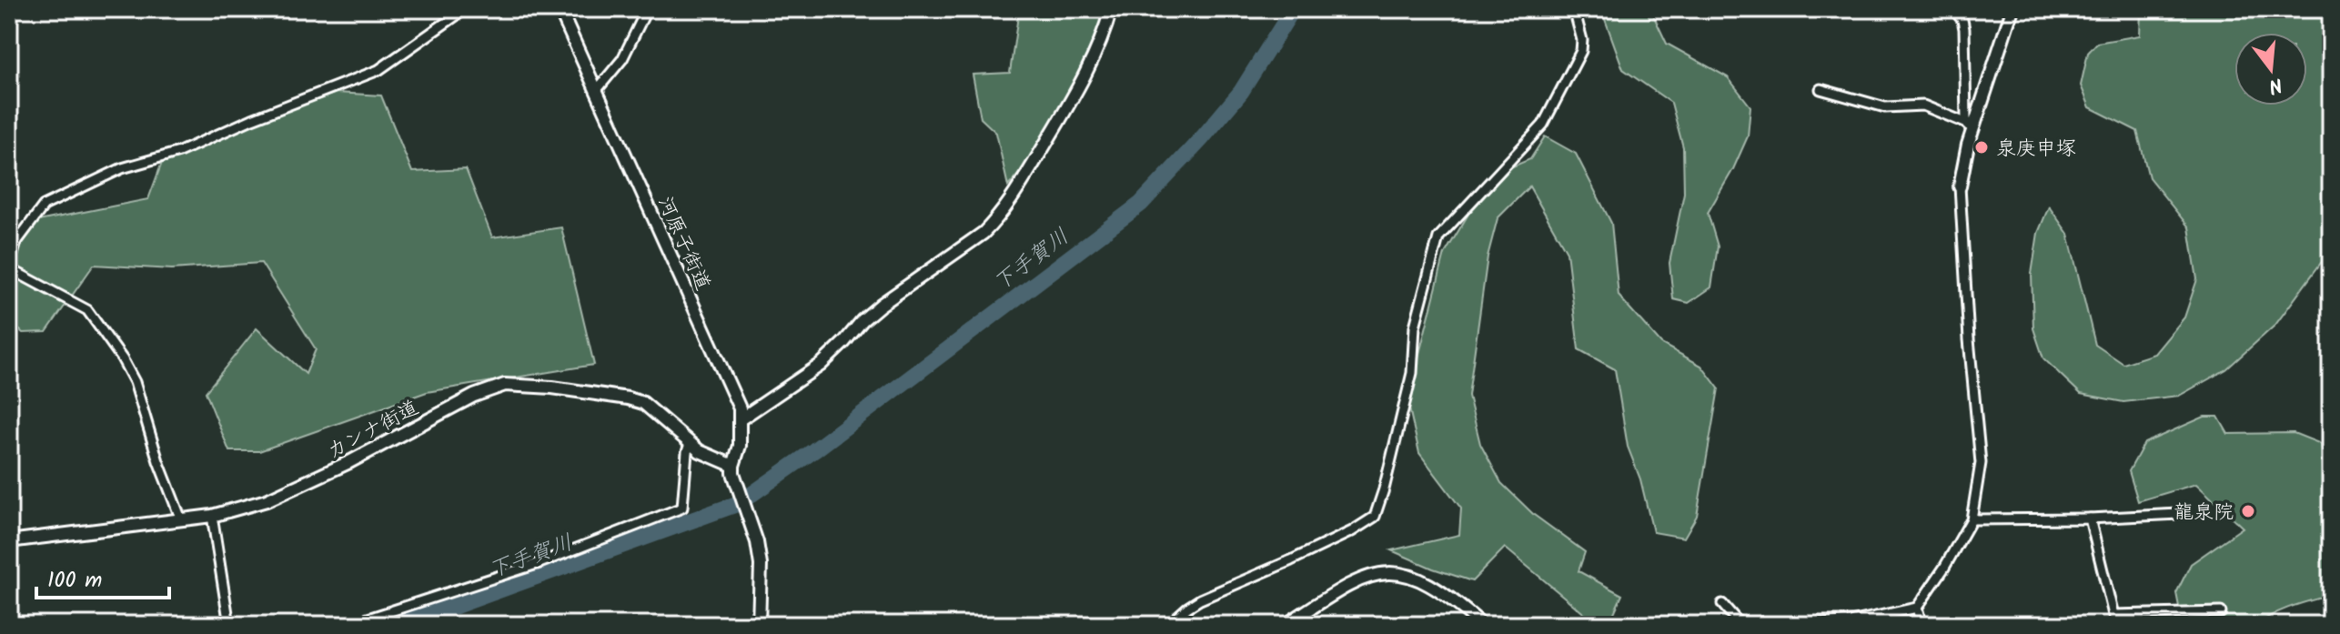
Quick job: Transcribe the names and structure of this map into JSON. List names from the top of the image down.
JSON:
{
  "streets": {
    "street": ["河原子街道", "カンナ街道"]
  },
  "crossings": [
    ["河原子街道", "カンナ街道"]
  ],
  "water": ["下手賀川"],
  "places": ["泉庚申塚", "龍泉院"],
  "scale_bar": "100 m",
  "north": "bottom"
}
